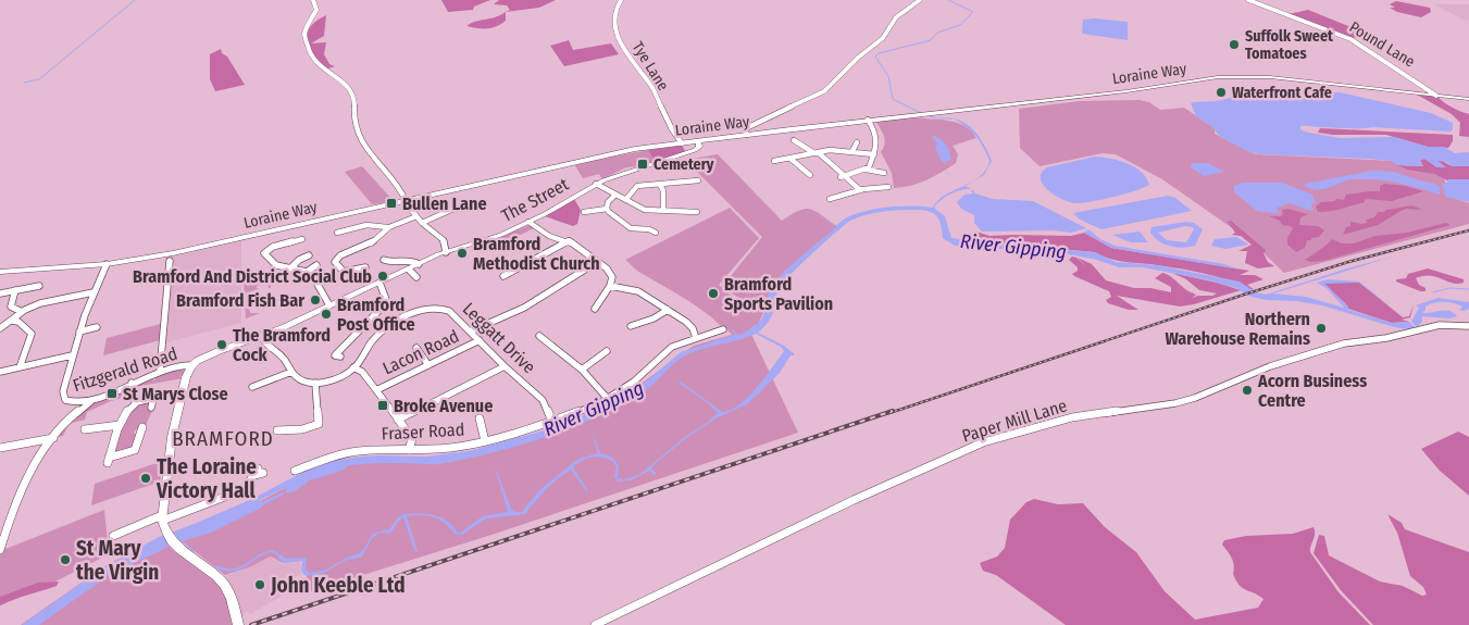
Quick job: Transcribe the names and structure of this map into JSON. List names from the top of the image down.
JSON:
{
  "streets": {
    "main road": ["Loraine Way", "The Street", "Fitzgerald Road"],
    "street": [
      "Pound Lane",
      "Tye Lane",
      "Leggatt Drive",
      "Lacon Road",
      "Paper Mill Lane",
      "Fraser Road"
    ]
  },
  "crossings": [
    ["Pound Lane", "Loraine Way"],
    ["Tye Lane", "Loraine Way"],
    ["Loraine Way", "The Street"],
    ["Loraine Way", "Fitzgerald Road"],
    ["The Street", "Fitzgerald Road"],
    ["Leggatt Drive", "Lacon Road"],
    ["Leggatt Drive", "Fraser Road"]
  ],
  "districts": ["BRAMFORD"],
  "water": ["River Gipping"],
  "places": {
    "other": [
      "Suffolk Sweet Tomatoes",
      "Waterfront Cafe",
      "Bramford Methodist Church",
      "Bramford And District Social Club",
      "Bramford Sports Pavilion",
      "Bramford Fish Bar",
      "Bramford Post Office",
      "Northern Warehouse Remains",
      "The Bramford Cock",
      "Acorn Business Centre",
      "The Loraine Victory Hall",
      "St Mary the Virgin",
      "John Keeble Ltd"
    ],
    "transit": [
      "Cemetery",
      "Bullen Lane",
      "St Marys Close",
      "Broke Avenue"
    ]
  }
}
